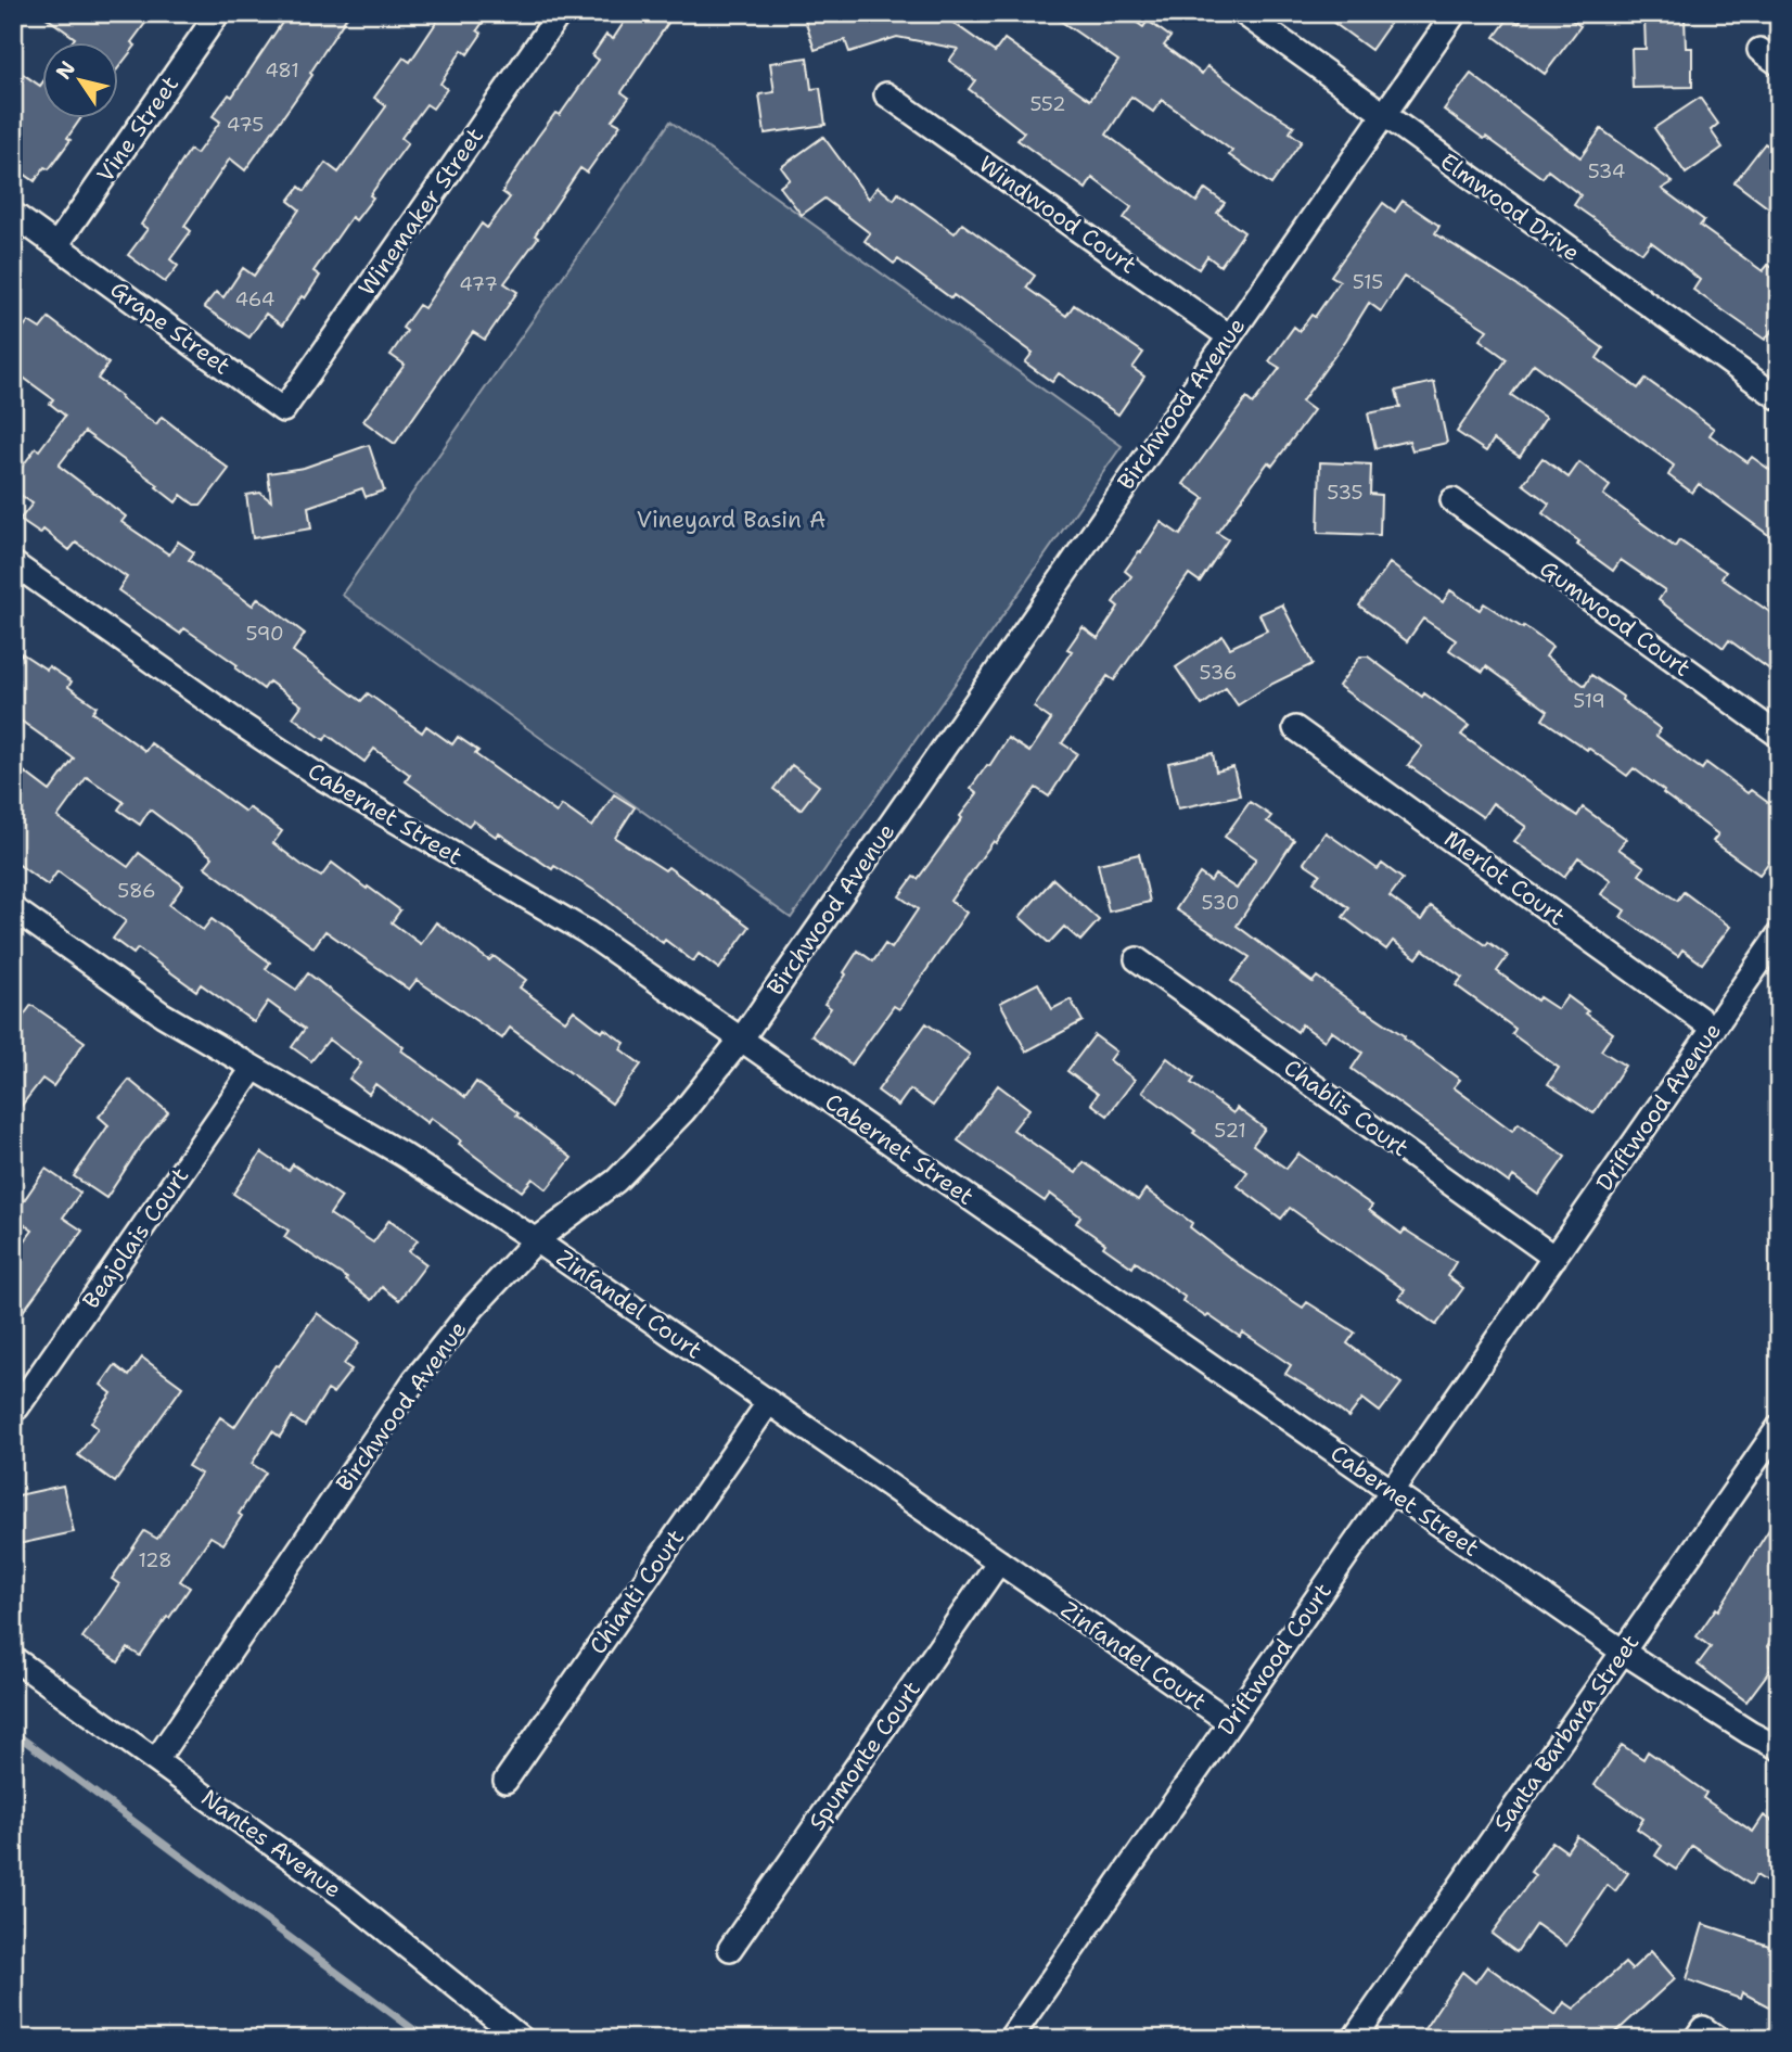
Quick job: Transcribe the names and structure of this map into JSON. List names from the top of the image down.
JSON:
{
  "streets": {
    "street": [
      "Vine Street",
      "Elmwood Drive",
      "Winemaker Street",
      "Windwood Court",
      "Grape Street",
      "Birchwood Avenue",
      "Gumwood Court",
      "Cabernet Street",
      "Merlot Court",
      "Driftwood Avenue",
      "Chablis Court",
      "Beajolais Court",
      "Zinfandel Court",
      "Chianti Court",
      "Driftwood Court",
      "Santa Barbara Street",
      "Spumonte Court",
      "Nantes Avenue"
    ]
  },
  "crossings": [
    ["Vine Street", "Grape Street"],
    ["Elmwood Drive", "Birchwood Avenue"],
    ["Winemaker Street", "Grape Street"],
    ["Windwood Court", "Birchwood Avenue"],
    ["Birchwood Avenue", "Cabernet Street"],
    ["Birchwood Avenue", "Zinfandel Court"],
    ["Birchwood Avenue", "Nantes Avenue"],
    ["Cabernet Street", "Driftwood Court"],
    ["Cabernet Street", "Santa Barbara Street"],
    ["Merlot Court", "Driftwood Avenue"],
    ["Driftwood Avenue", "Chablis Court"],
    ["Driftwood Avenue", "Driftwood Court"],
    ["Beajolais Court", "Zinfandel Court"],
    ["Zinfandel Court", "Chianti Court"],
    ["Zinfandel Court", "Driftwood Court"],
    ["Zinfandel Court", "Spumonte Court"]
  ],
  "parks": ["Vineyard Basin A"],
  "house_numbers": [
    "481",
    "552",
    "475",
    "534",
    "515",
    "477",
    "464",
    "535",
    "590",
    "536",
    "519",
    "586",
    "530",
    "521",
    "128"
  ],
  "north": "top left"
}
